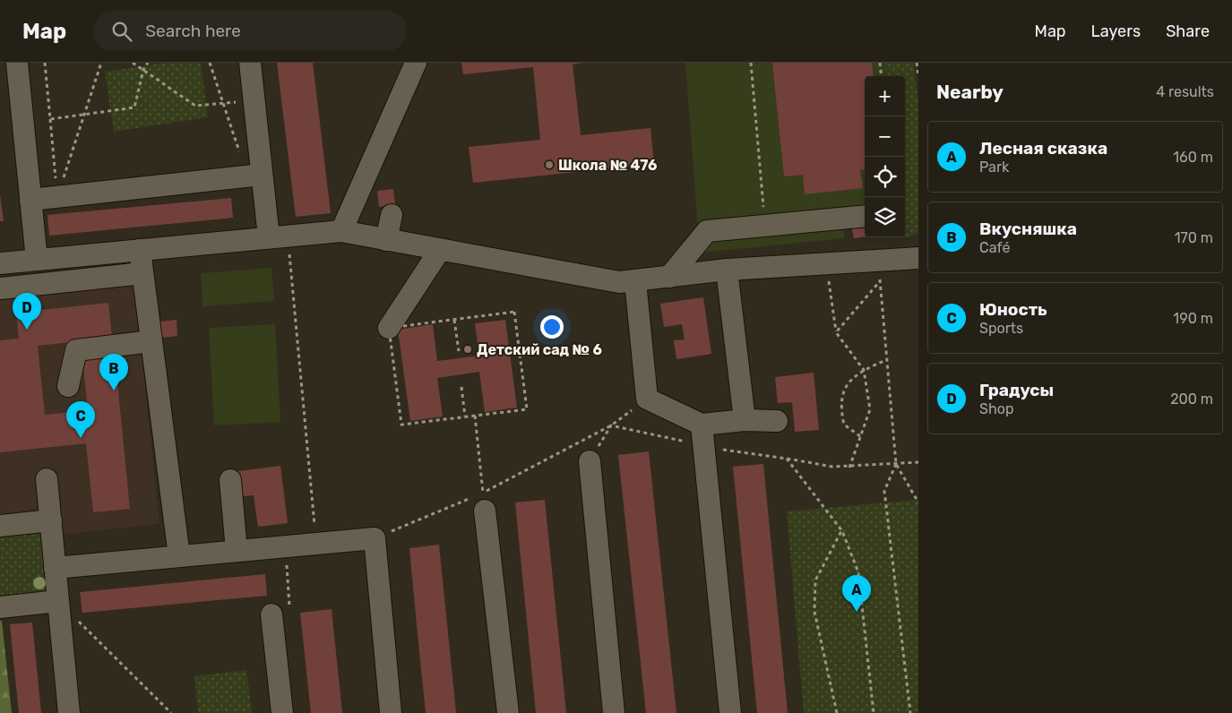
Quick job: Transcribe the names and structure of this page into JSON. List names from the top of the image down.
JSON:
{
  "places": ["Школа № 476", "Детский сад № 6"],
  "page": {
    "header": "Map",
    "search": "Search here",
    "nav": ["Map", "Layers", "Share"],
    "heading": ["Nearby", "4 results"],
    "map_buttons": ["+", "−"],
    "list": [
      {
        "mark": "A",
        "name": "Лесная сказка",
        "note": "Park",
        "value": "160 m"
      },
      {
        "mark": "B",
        "name": "Вкусняшка",
        "note": "Café",
        "value": "170 m"
      },
      {
        "mark": "C",
        "name": "Юность",
        "note": "Sports",
        "value": "190 m"
      },
      {
        "mark": "D",
        "name": "Градусы",
        "note": "Shop",
        "value": "200 m"
      }
    ],
    "pins": [
      "D",
      "B",
      "C",
      "A"
    ]
  }
}
